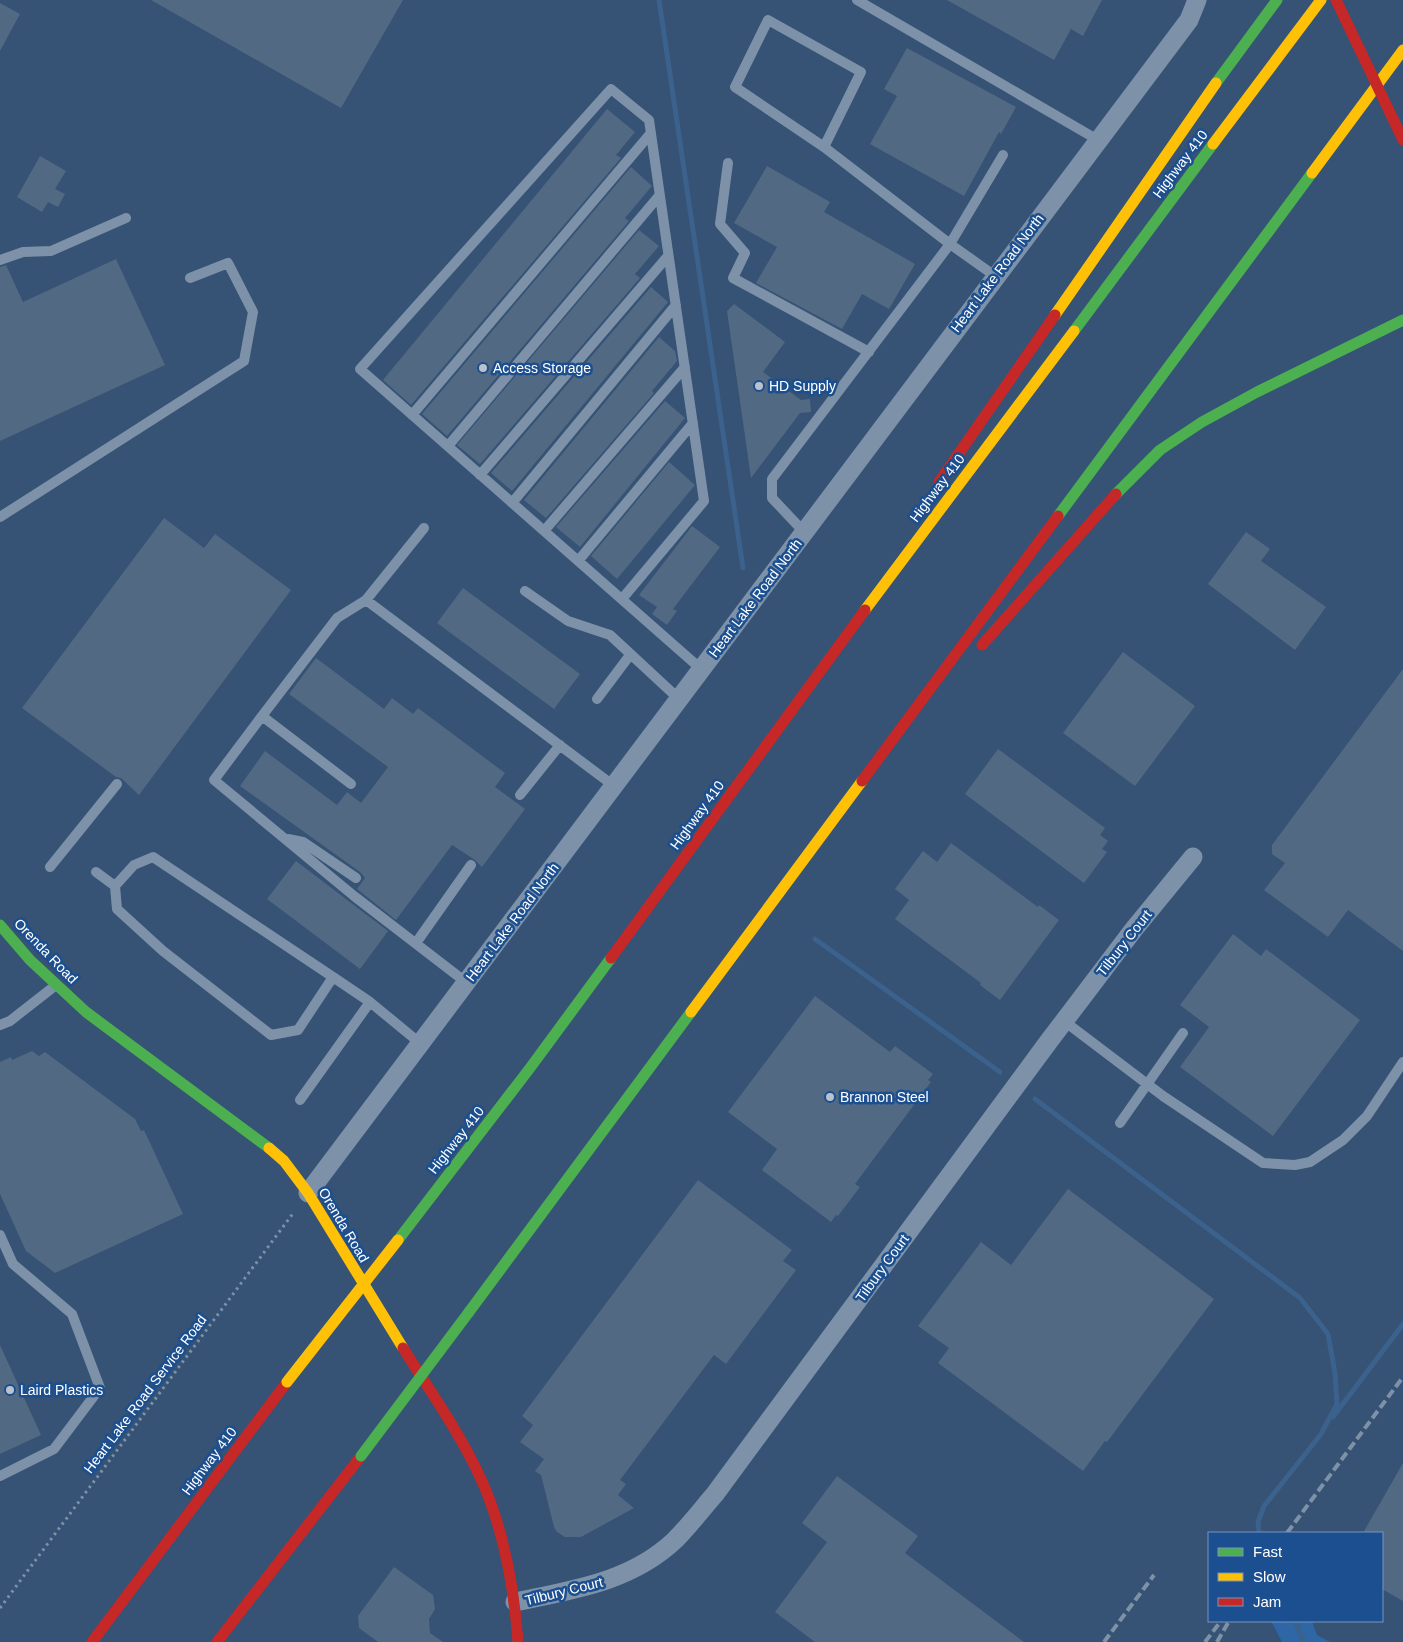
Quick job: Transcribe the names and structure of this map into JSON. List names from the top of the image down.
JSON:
{
  "streets": {
    "main road": ["Highway 410", "Orenda Road"],
    "street": ["Heart Lake Road North", "Tilbury Court"],
    "path": ["Heart Lake Road Service Road"]
  },
  "crossings": [
    ["Heart Lake Road North", "Orenda Road"],
    ["Heart Lake Road North", "Heart Lake Road Service Road"],
    ["Tilbury Court", "Orenda Road"],
    ["Orenda Road", "Heart Lake Road Service Road"]
  ],
  "places": [
    "Access Storage",
    "HD Supply",
    "Brannon Steel",
    "Laird Plastics"
  ],
  "legend": ["Fast", "Slow", "Jam"]
}
